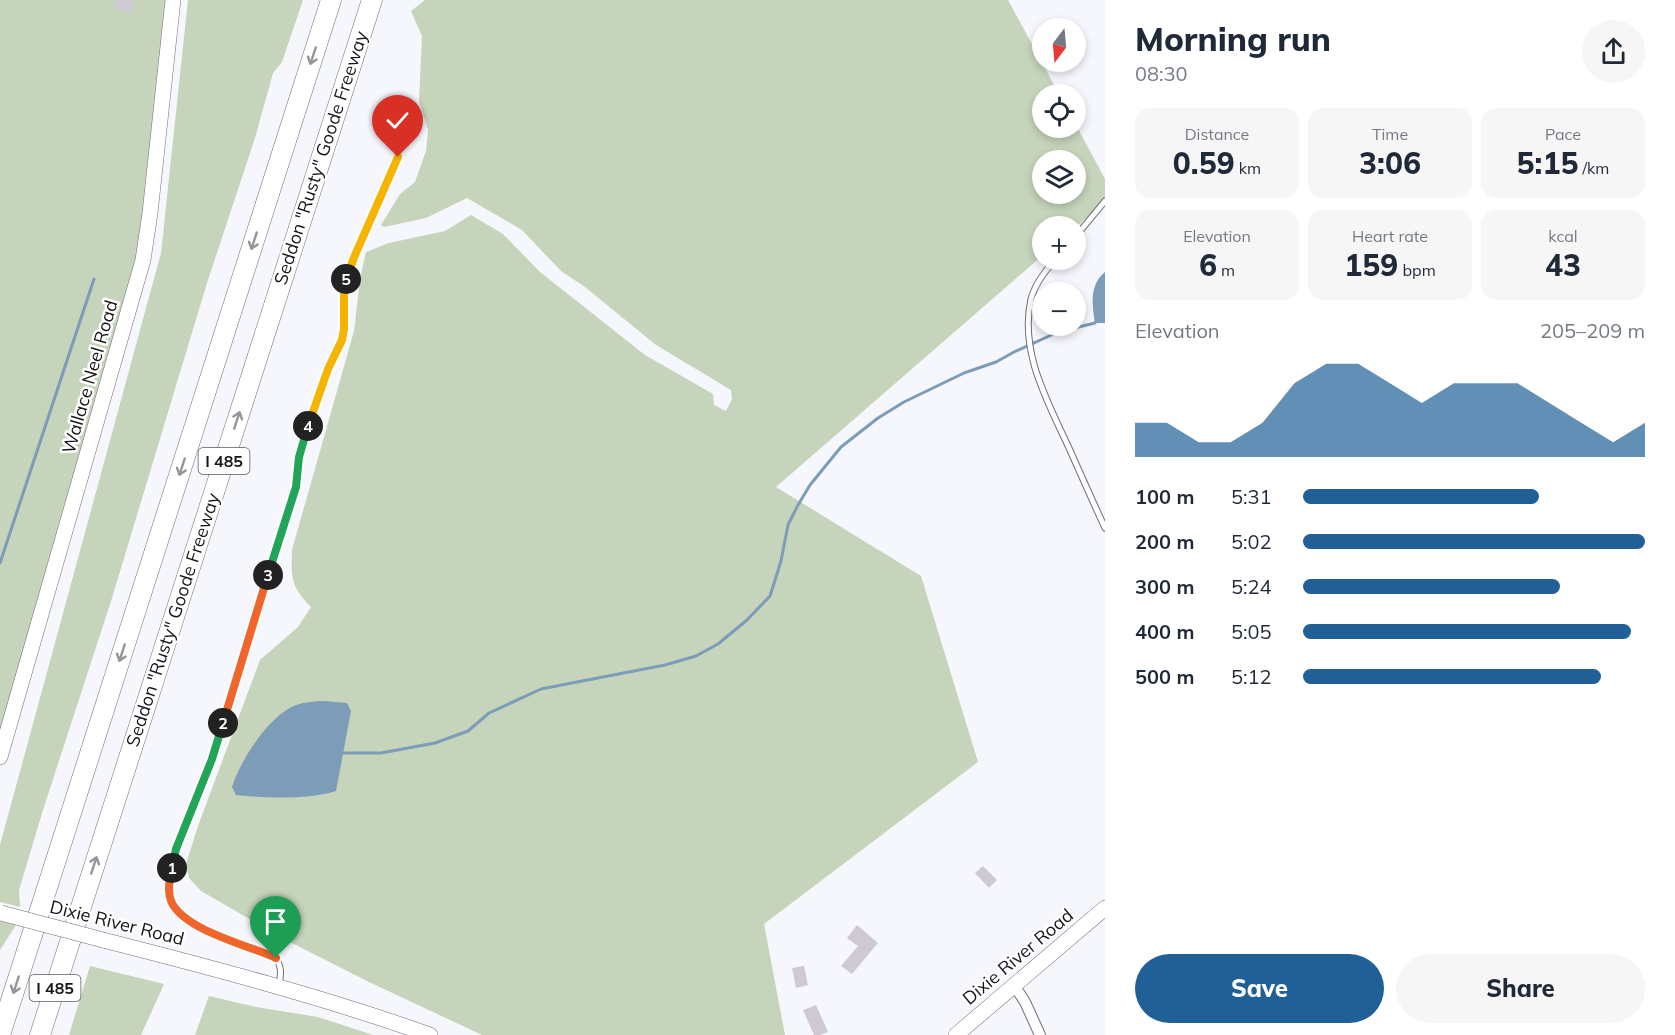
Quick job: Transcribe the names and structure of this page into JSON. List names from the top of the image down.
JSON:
{
  "streets": {
    "highway": ["Seddon \"Rusty\" Goode Freeway", "I 485"],
    "street": ["Wallace Neel Road", "Dixie River Road"]
  },
  "north": "bottom",
  "page": {
    "heading": ["Morning run", "08:30"],
    "map_buttons": ["+", "−"],
    "stats": [
      ["Distance", "0.59 km"],
      ["Time", "3:06"],
      ["Pace", "5:15 /km"],
      ["Elevation", "6 m"],
      ["Heart rate", "159 bpm"],
      ["kcal", "43"]
    ],
    "pins": [
      "5",
      "4",
      "3",
      "2",
      "1"
    ],
    "chart": ["Elevation", "205–209 m"],
    "list": [
      {
        "name": "100 m",
        "note": "5:31"
      },
      {
        "name": "200 m",
        "note": "5:02"
      },
      {
        "name": "300 m",
        "note": "5:24"
      },
      {
        "name": "400 m",
        "note": "5:05"
      },
      {
        "name": "500 m",
        "note": "5:12"
      }
    ],
    "buttons": ["Save", "Share"]
  }
}
